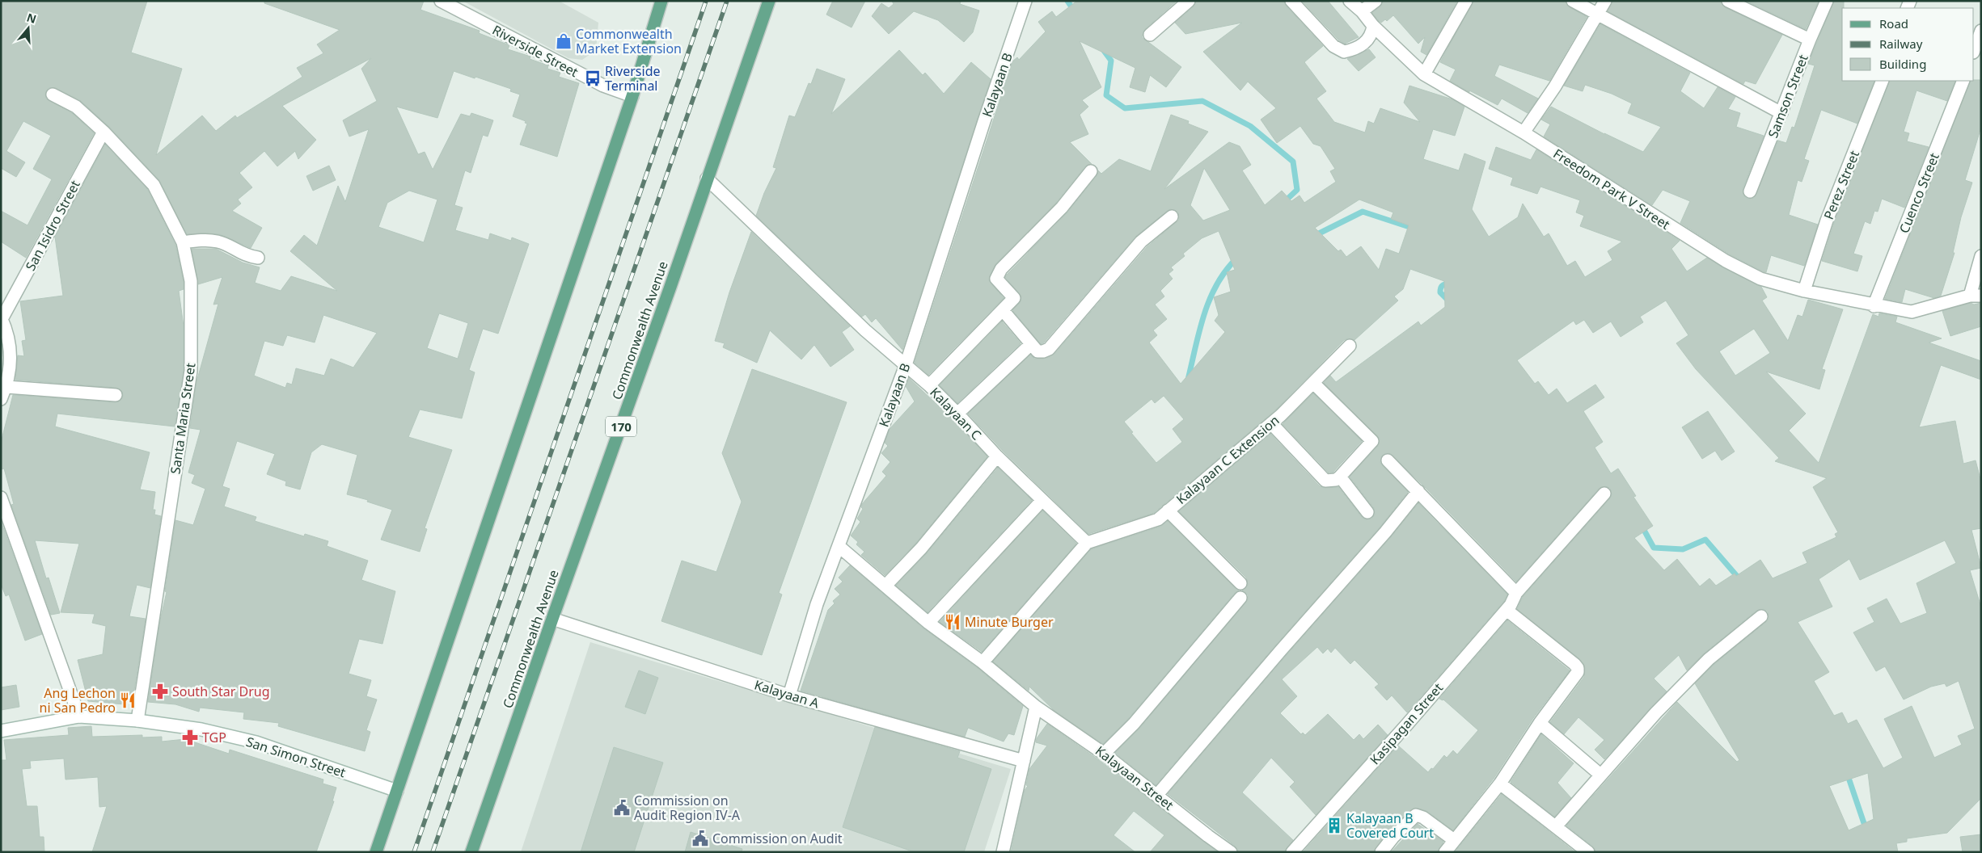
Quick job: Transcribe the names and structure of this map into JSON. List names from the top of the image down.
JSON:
{
  "streets": {
    "main road": ["Commonwealth Avenue", "170"],
    "street": [
      "Riverside Street",
      "Kalayaan B",
      "Samson Street",
      "Perez Street",
      "Freedom Park V Street",
      "Cuenco Street",
      "San Isidro Street",
      "Kalayaan C",
      "Santa Maria Street",
      "Kalayaan C Extension",
      "Kalayaan A",
      "Kasipagan Street",
      "San Simon Street",
      "Kalayaan Street"
    ]
  },
  "crossings": [
    ["Kalayaan B", "Kalayaan C"],
    ["Kalayaan B", "Kalayaan A"],
    ["Perez Street", "Freedom Park V Street"],
    ["Freedom Park V Street", "Cuenco Street"],
    ["San Isidro Street", "Santa Maria Street"],
    ["Commonwealth Avenue", "Kalayaan C"],
    ["Commonwealth Avenue", "Kalayaan A"],
    ["Kalayaan C", "Kalayaan C Extension"],
    ["Santa Maria Street", "San Simon Street"]
  ],
  "places": {
    "shop": ["Commonwealth Market Extension"],
    "bus stop": ["Riverside Terminal"],
    "restaurant": ["Minute Burger", "Ang Lechon ni San Pedro"],
    "pharmacy": ["South Star Drug", "TGP"],
    "public building": ["Commission on Audit Region IV-A", "Commission on Audit"],
    "building": ["Kalayaan B Covered Court"]
  },
  "legend": ["Road", "Railway", "Building"],
  "north": "top"
}
